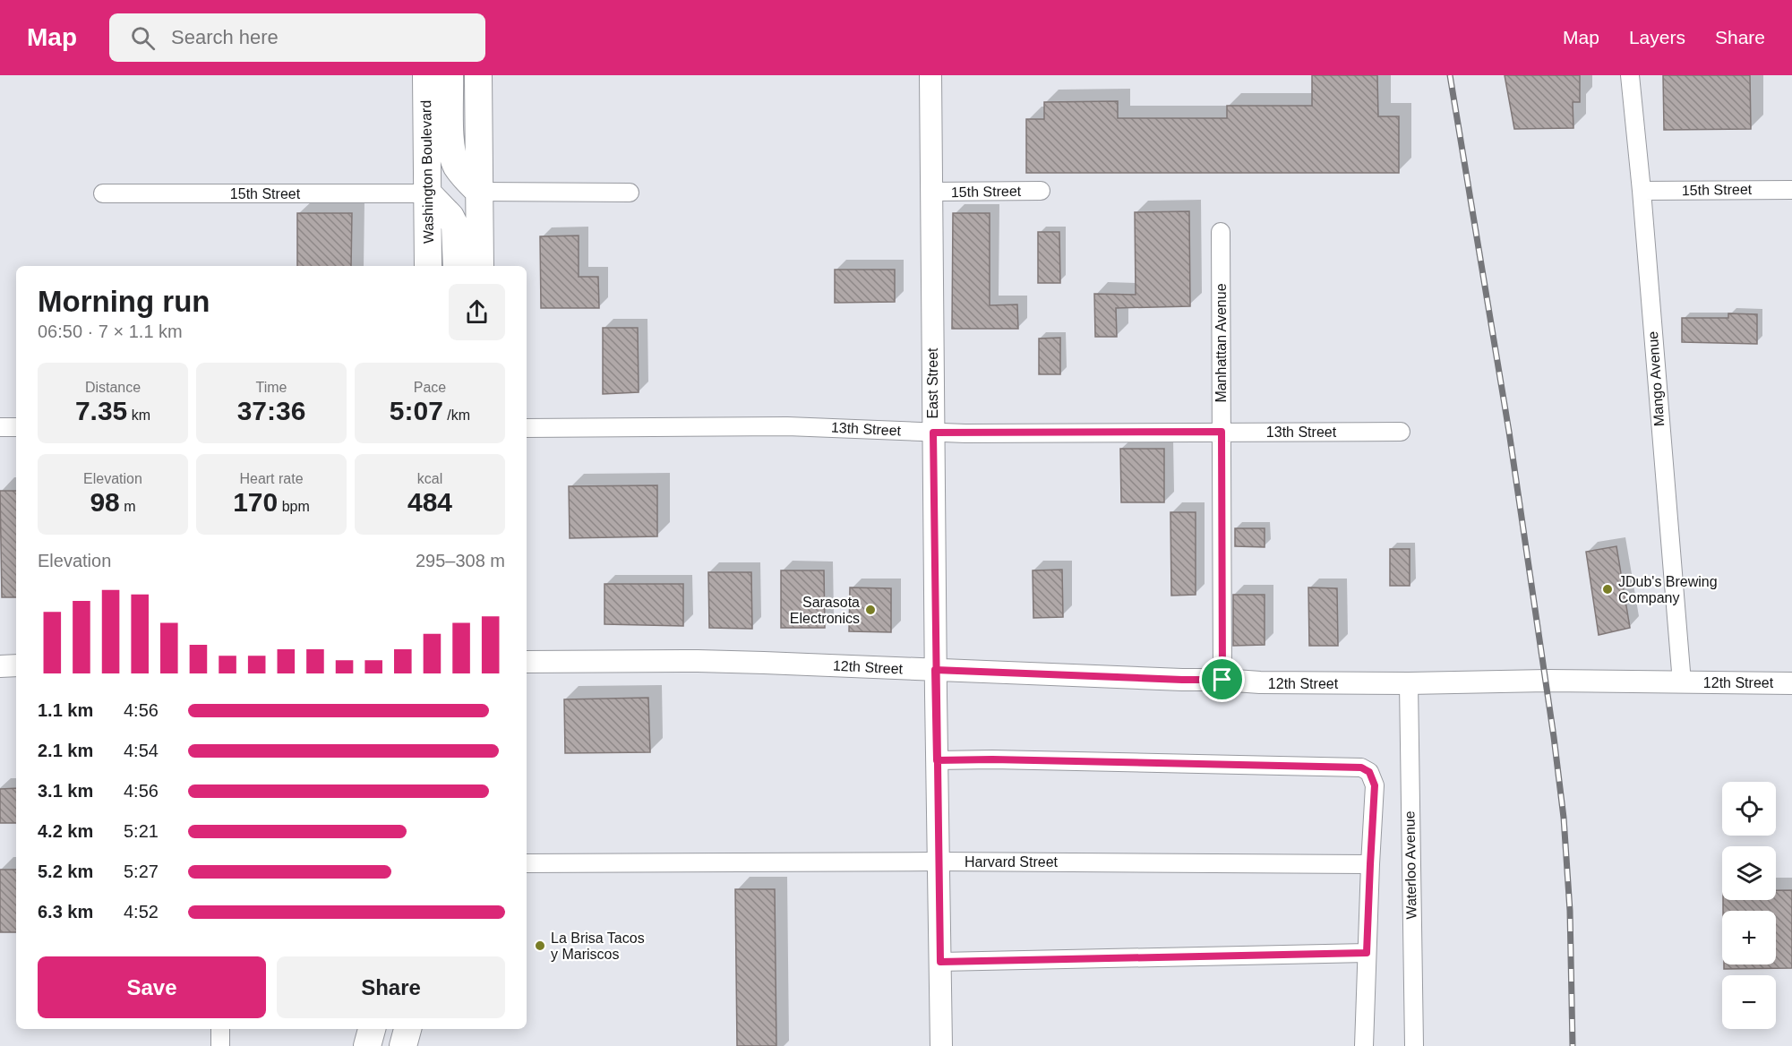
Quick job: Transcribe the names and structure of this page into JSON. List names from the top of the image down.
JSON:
{
  "streets": {
    "main road": ["Washington Boulevard"],
    "street": [
      "15th Street",
      "Manhattan Avenue",
      "Mango Avenue",
      "East Street",
      "13th Street",
      "12th Street",
      "Harvard Street",
      "Waterloo Avenue"
    ]
  },
  "crossings": [
    ["Washington Boulevard", "15th Street"],
    ["15th Street", "Mango Avenue"],
    ["15th Street", "East Street"],
    ["Manhattan Avenue", "13th Street"],
    ["Manhattan Avenue", "12th Street"],
    ["Mango Avenue", "12th Street"],
    ["East Street", "13th Street"],
    ["East Street", "12th Street"],
    ["East Street", "Harvard Street"],
    ["12th Street", "Waterloo Avenue"]
  ],
  "places": ["JDub's Brewing Company", "Sarasota Electronics", "La Brisa Tacos y Mariscos"],
  "page": {
    "header": "Map",
    "search": "Search here",
    "nav": ["Map", "Layers", "Share"],
    "heading": ["Morning run", "06:50 · 7 × 1.1 km"],
    "stats": [
      ["Distance", "7.35 km"],
      ["Time", "37:36"],
      ["Pace", "5:07 /km"],
      ["Elevation", "98 m"],
      ["Heart rate", "170 bpm"],
      ["kcal", "484"]
    ],
    "chart": ["Elevation", "295–308 m"],
    "list": [
      {
        "name": "1.1 km",
        "note": "4:56"
      },
      {
        "name": "2.1 km",
        "note": "4:54"
      },
      {
        "name": "3.1 km",
        "note": "4:56"
      },
      {
        "name": "4.2 km",
        "note": "5:21"
      },
      {
        "name": "5.2 km",
        "note": "5:27"
      },
      {
        "name": "6.3 km",
        "note": "4:52"
      }
    ],
    "map_buttons": ["+", "−"],
    "buttons": ["Save", "Share"]
  }
}
